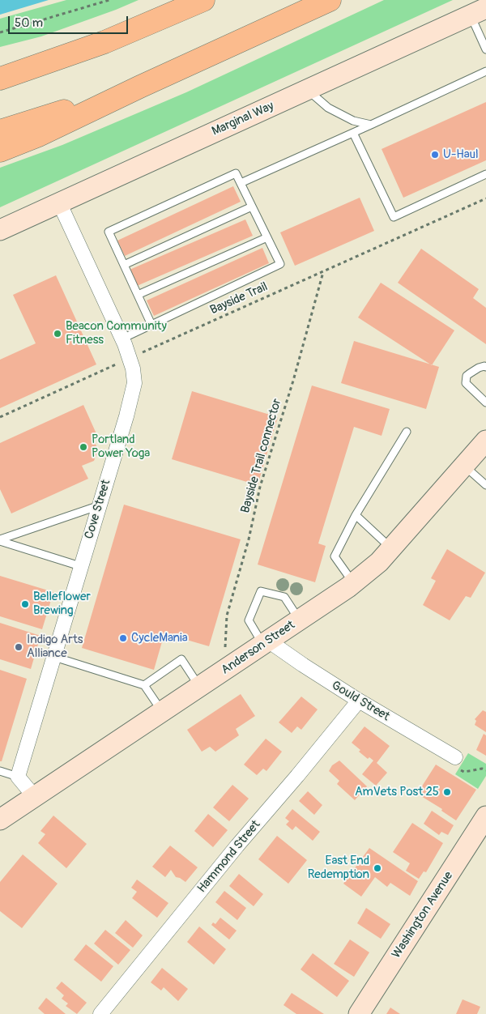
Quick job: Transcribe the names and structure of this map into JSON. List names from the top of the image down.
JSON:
{
  "streets": {
    "street": [
      "Marginal Way",
      "Cove Street",
      "Anderson Street",
      "Gould Street",
      "Hammond Street",
      "Washington Avenue"
    ],
    "path": ["Bayside Trail", "Bayside Trail connector"]
  },
  "crossings": [
    ["Marginal Way", "Cove Street"],
    ["Bayside Trail", "Bayside Trail connector"],
    ["Bayside Trail", "Cove Street"],
    ["Anderson Street", "Gould Street"],
    ["Gould Street", "Hammond Street"]
  ],
  "places": [
    "U-Haul",
    "Beacon Community Fitness",
    "Portland Power Yoga",
    "Belleflower Brewing",
    "CycleMania",
    "Indigo Arts Alliance",
    "AmVets Post 25",
    "East End Redemption"
  ],
  "scale_bar": "50 m"
}
